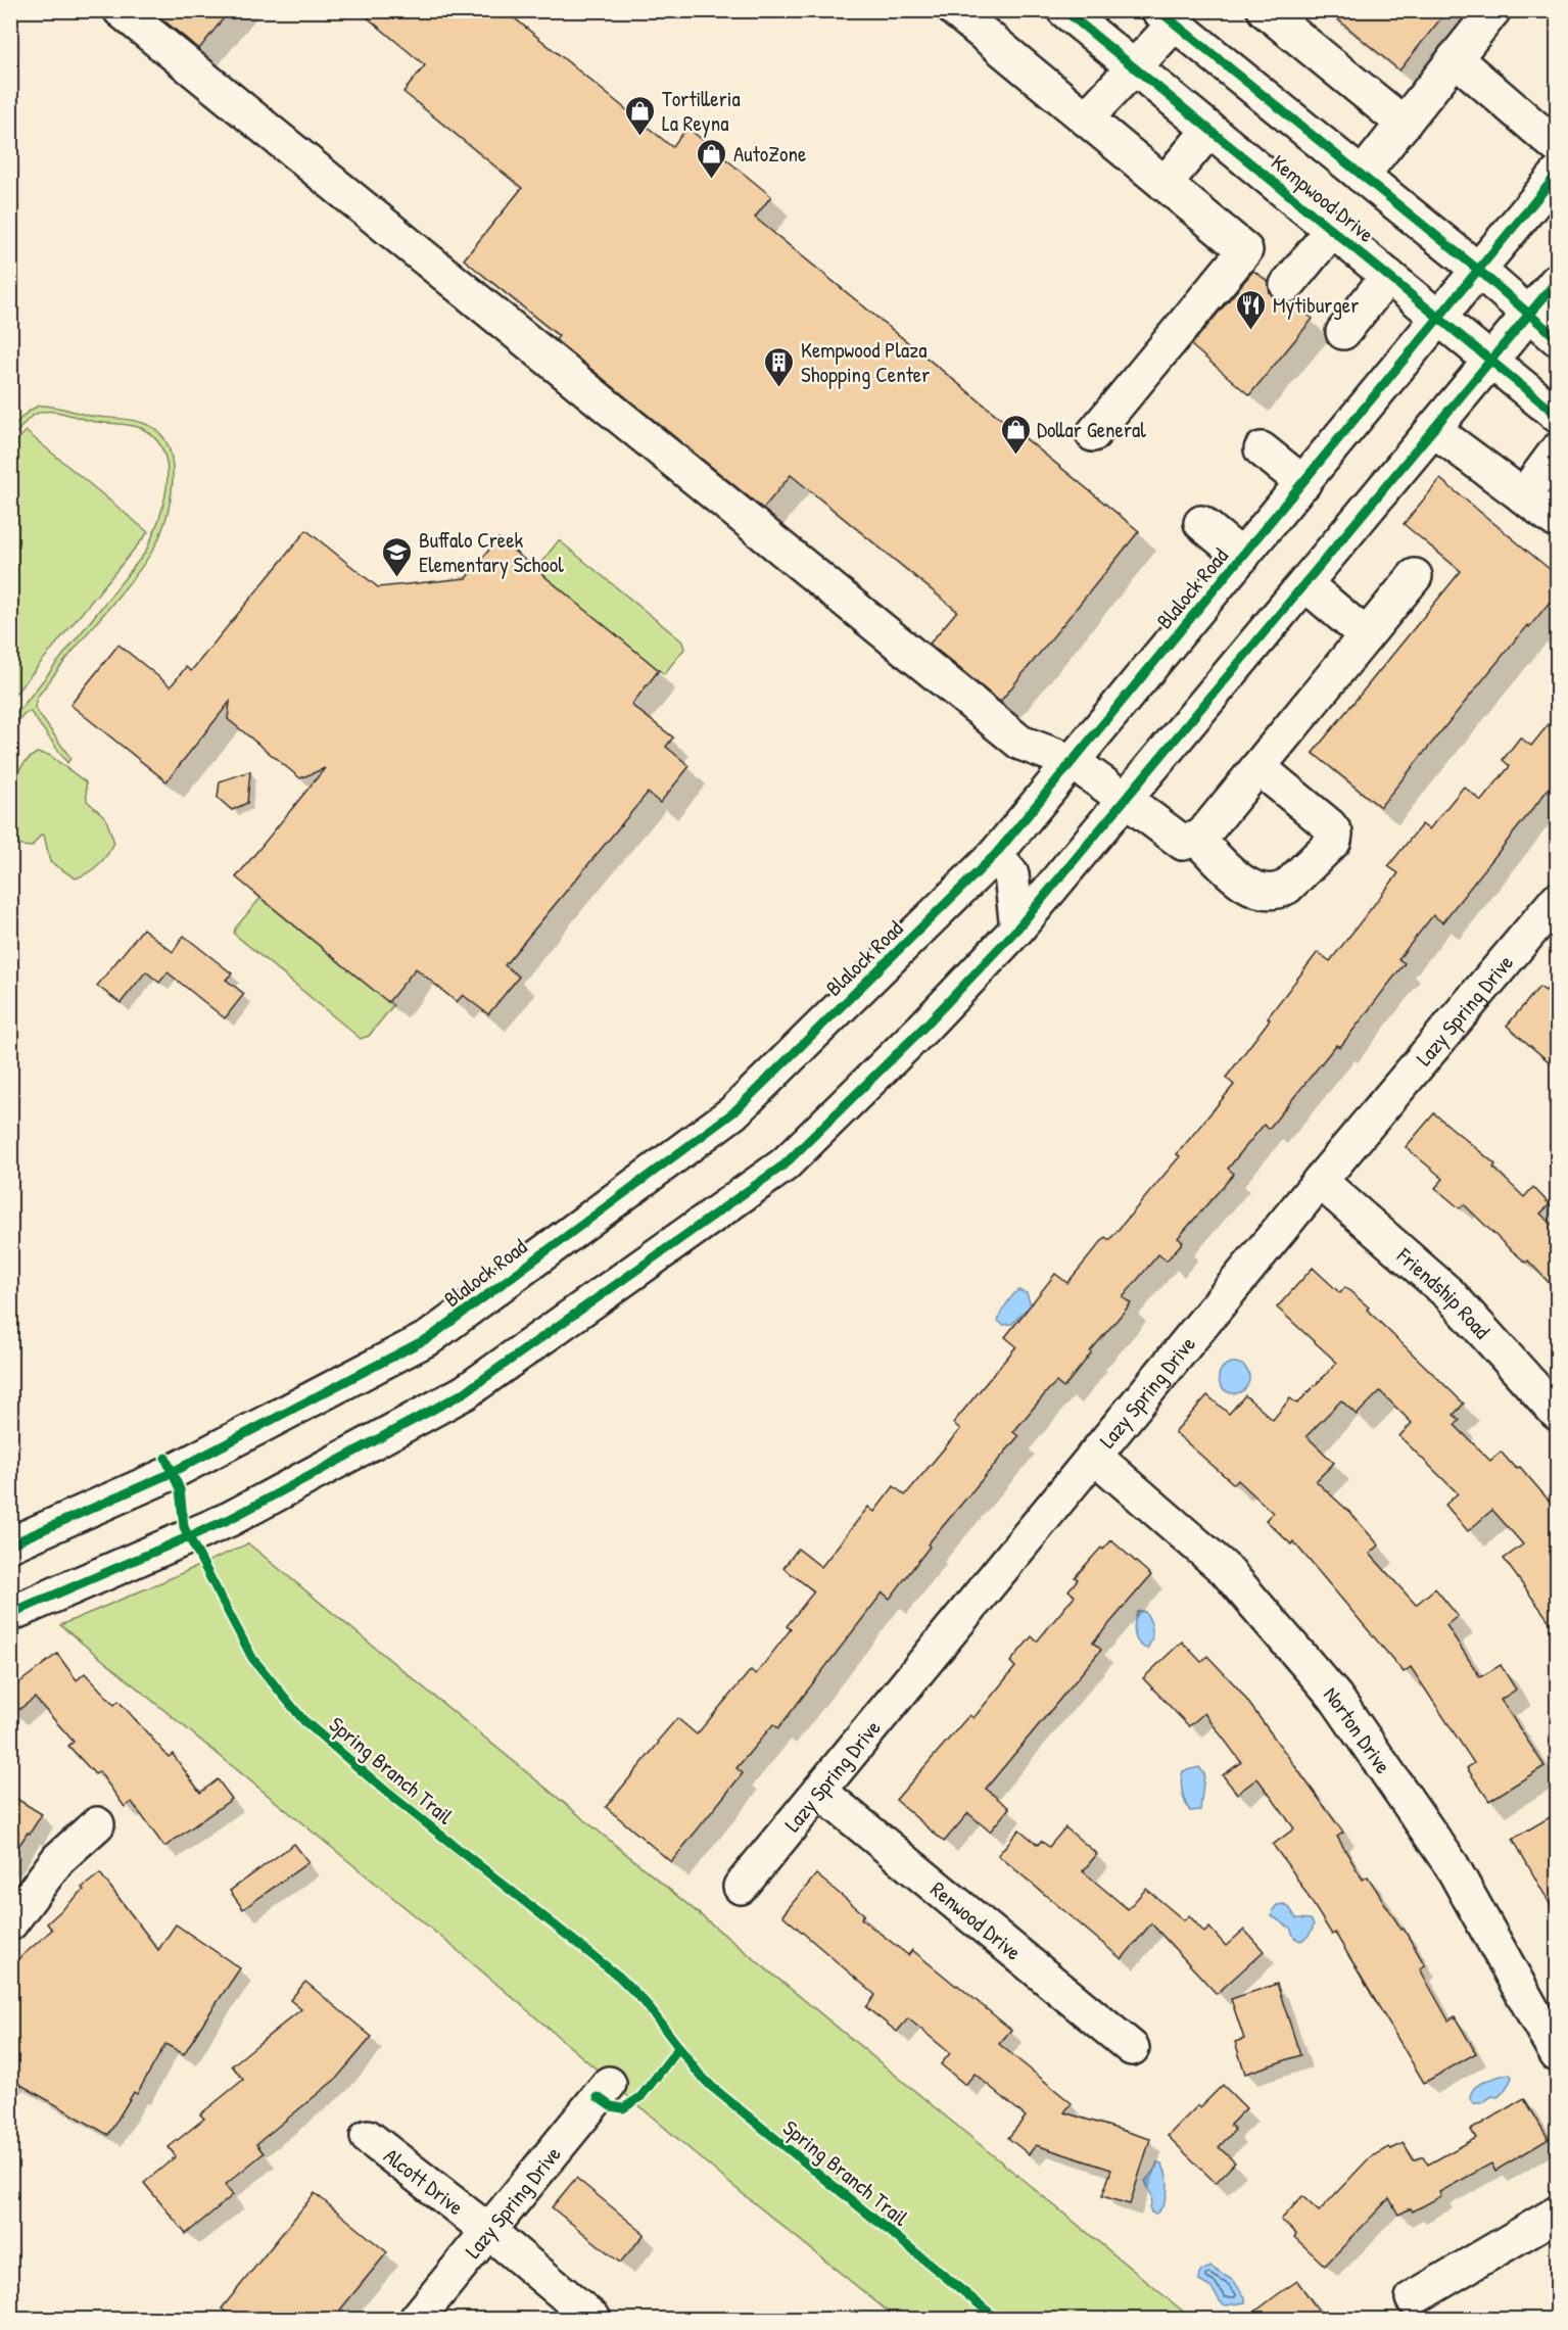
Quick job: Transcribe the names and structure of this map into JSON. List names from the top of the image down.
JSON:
{
  "streets": {
    "main road": [
      "Kempwood Drive",
      "Blalock Road",
      "Lazy Spring Drive",
      "Friendship Road",
      "Norton Drive",
      "Renwood Drive",
      "Alcott Drive"
    ],
    "cycle path": ["Spring Branch Trail"]
  },
  "crossings": [
    ["Kempwood Drive", "Blalock Road"],
    ["Lazy Spring Drive", "Friendship Road"],
    ["Lazy Spring Drive", "Norton Drive"],
    ["Lazy Spring Drive", "Renwood Drive"],
    ["Lazy Spring Drive", "Alcott Drive"]
  ],
  "places": {
    "shop": ["Tortilleria La Reyna", "AutoZone", "Dollar General"],
    "restaurant": ["Mytiburger"],
    "building": ["Kempwood Plaza Shopping Center"],
    "school or university": ["Buffalo Creek Elementary School"]
  }
}
